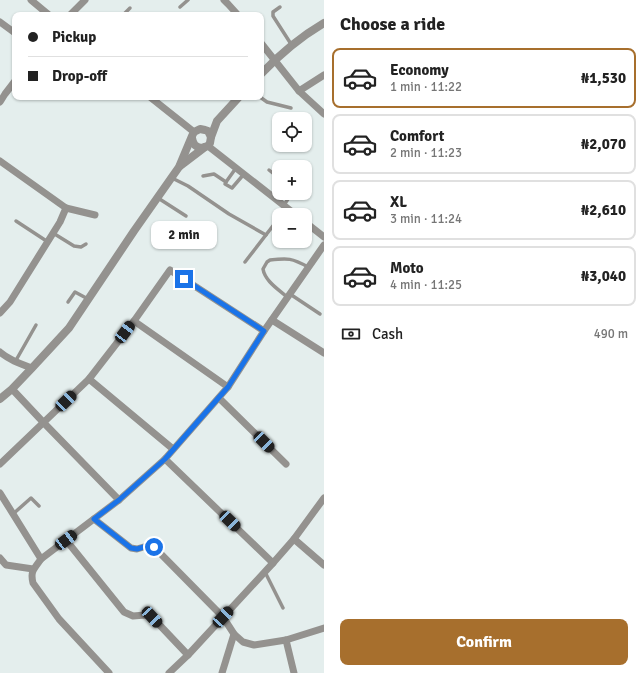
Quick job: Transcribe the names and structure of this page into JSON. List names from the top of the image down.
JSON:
{
  "page": {
    "heading": "Choose a ride",
    "banner": ["Pickup", "Drop-off"],
    "list": [
      {
        "name": "Economy",
        "note": "1 min · 11:22",
        "value": "₦1,530"
      },
      {
        "name": "Comfort",
        "note": "2 min · 11:23",
        "value": "₦2,070"
      },
      {
        "name": "XL",
        "note": "3 min · 11:24",
        "value": "₦2,610"
      },
      {
        "name": "Moto",
        "note": "4 min · 11:25",
        "value": "₦3,040"
      }
    ],
    "map_buttons": ["+", "−"],
    "bubble": "2 min",
    "pay": ["Cash", "490 m"],
    "buttons": "Confirm"
  }
}
